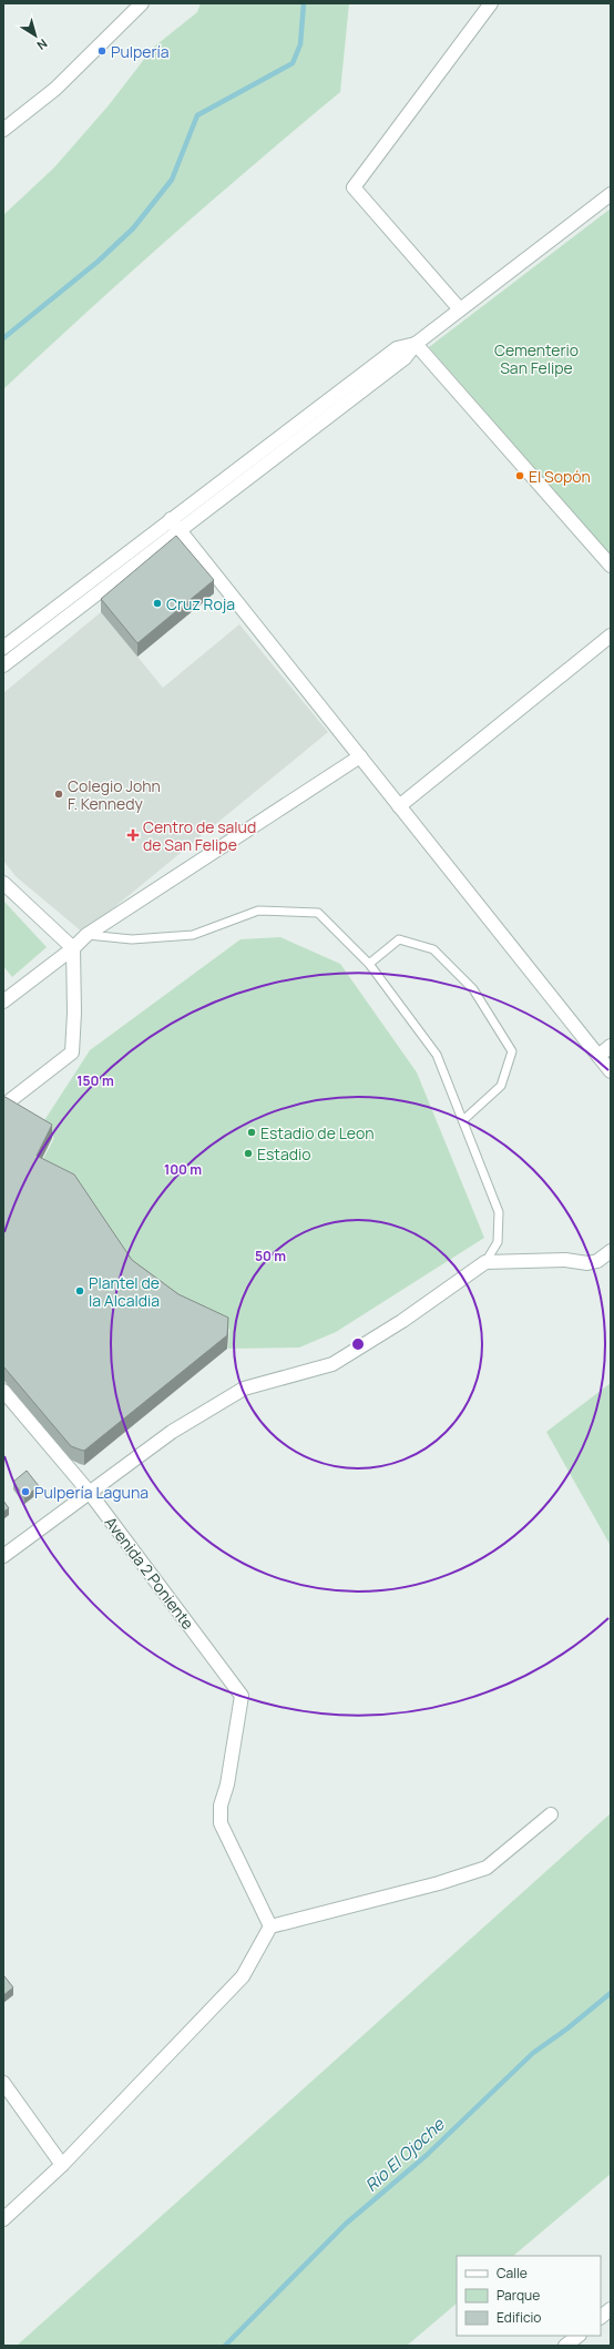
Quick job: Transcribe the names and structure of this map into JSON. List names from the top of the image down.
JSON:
{
  "streets": {
    "street": ["Avenida 2 Poniente"]
  },
  "water": ["Río El Ojoche"],
  "parks": ["Cementerio San Felipe"],
  "places": {
    "other": [
      "Pulpería",
      "El Sopón",
      "Cruz Roja",
      "Colegio John F. Kennedy",
      "Estadio de Leon",
      "Estadio",
      "Plantel de la Alcaldia",
      "Pulpería Laguna"
    ],
    "health": ["Centro de salud de San Felipe"]
  },
  "legend": ["Calle", "Parque", "Edificio"],
  "north": "bottom right",
  "rings": ["150 m", "100 m", "50 m"]
}
